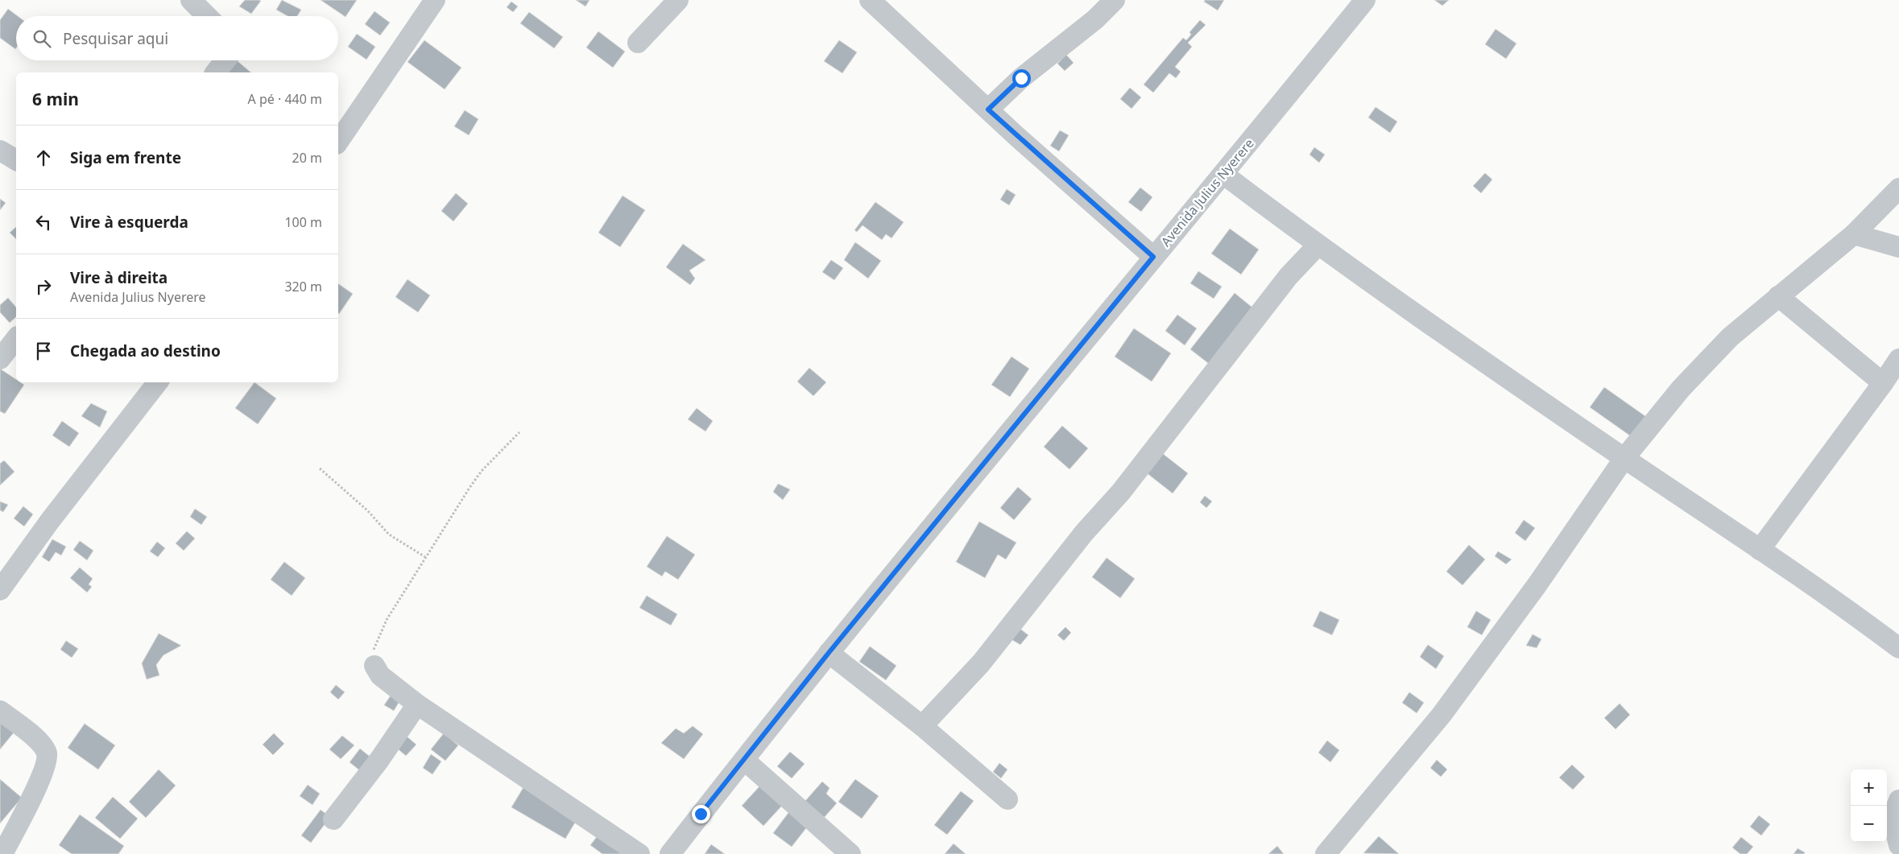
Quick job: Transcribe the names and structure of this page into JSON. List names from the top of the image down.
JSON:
{
  "streets": {
    "street": ["Avenida Julius Nyerere"]
  },
  "page": {
    "search": "Pesquisar aqui",
    "heading": ["6 min", "A pé · 440 m"],
    "list": [
      ["Siga em frente", "20 m"],
      ["Vire à esquerda", "100 m"],
      ["Vire à direita", "Avenida Julius Nyerere", "320 m"],
      "Chegada ao destino"
    ],
    "map_buttons": ["+", "−"]
  }
}
